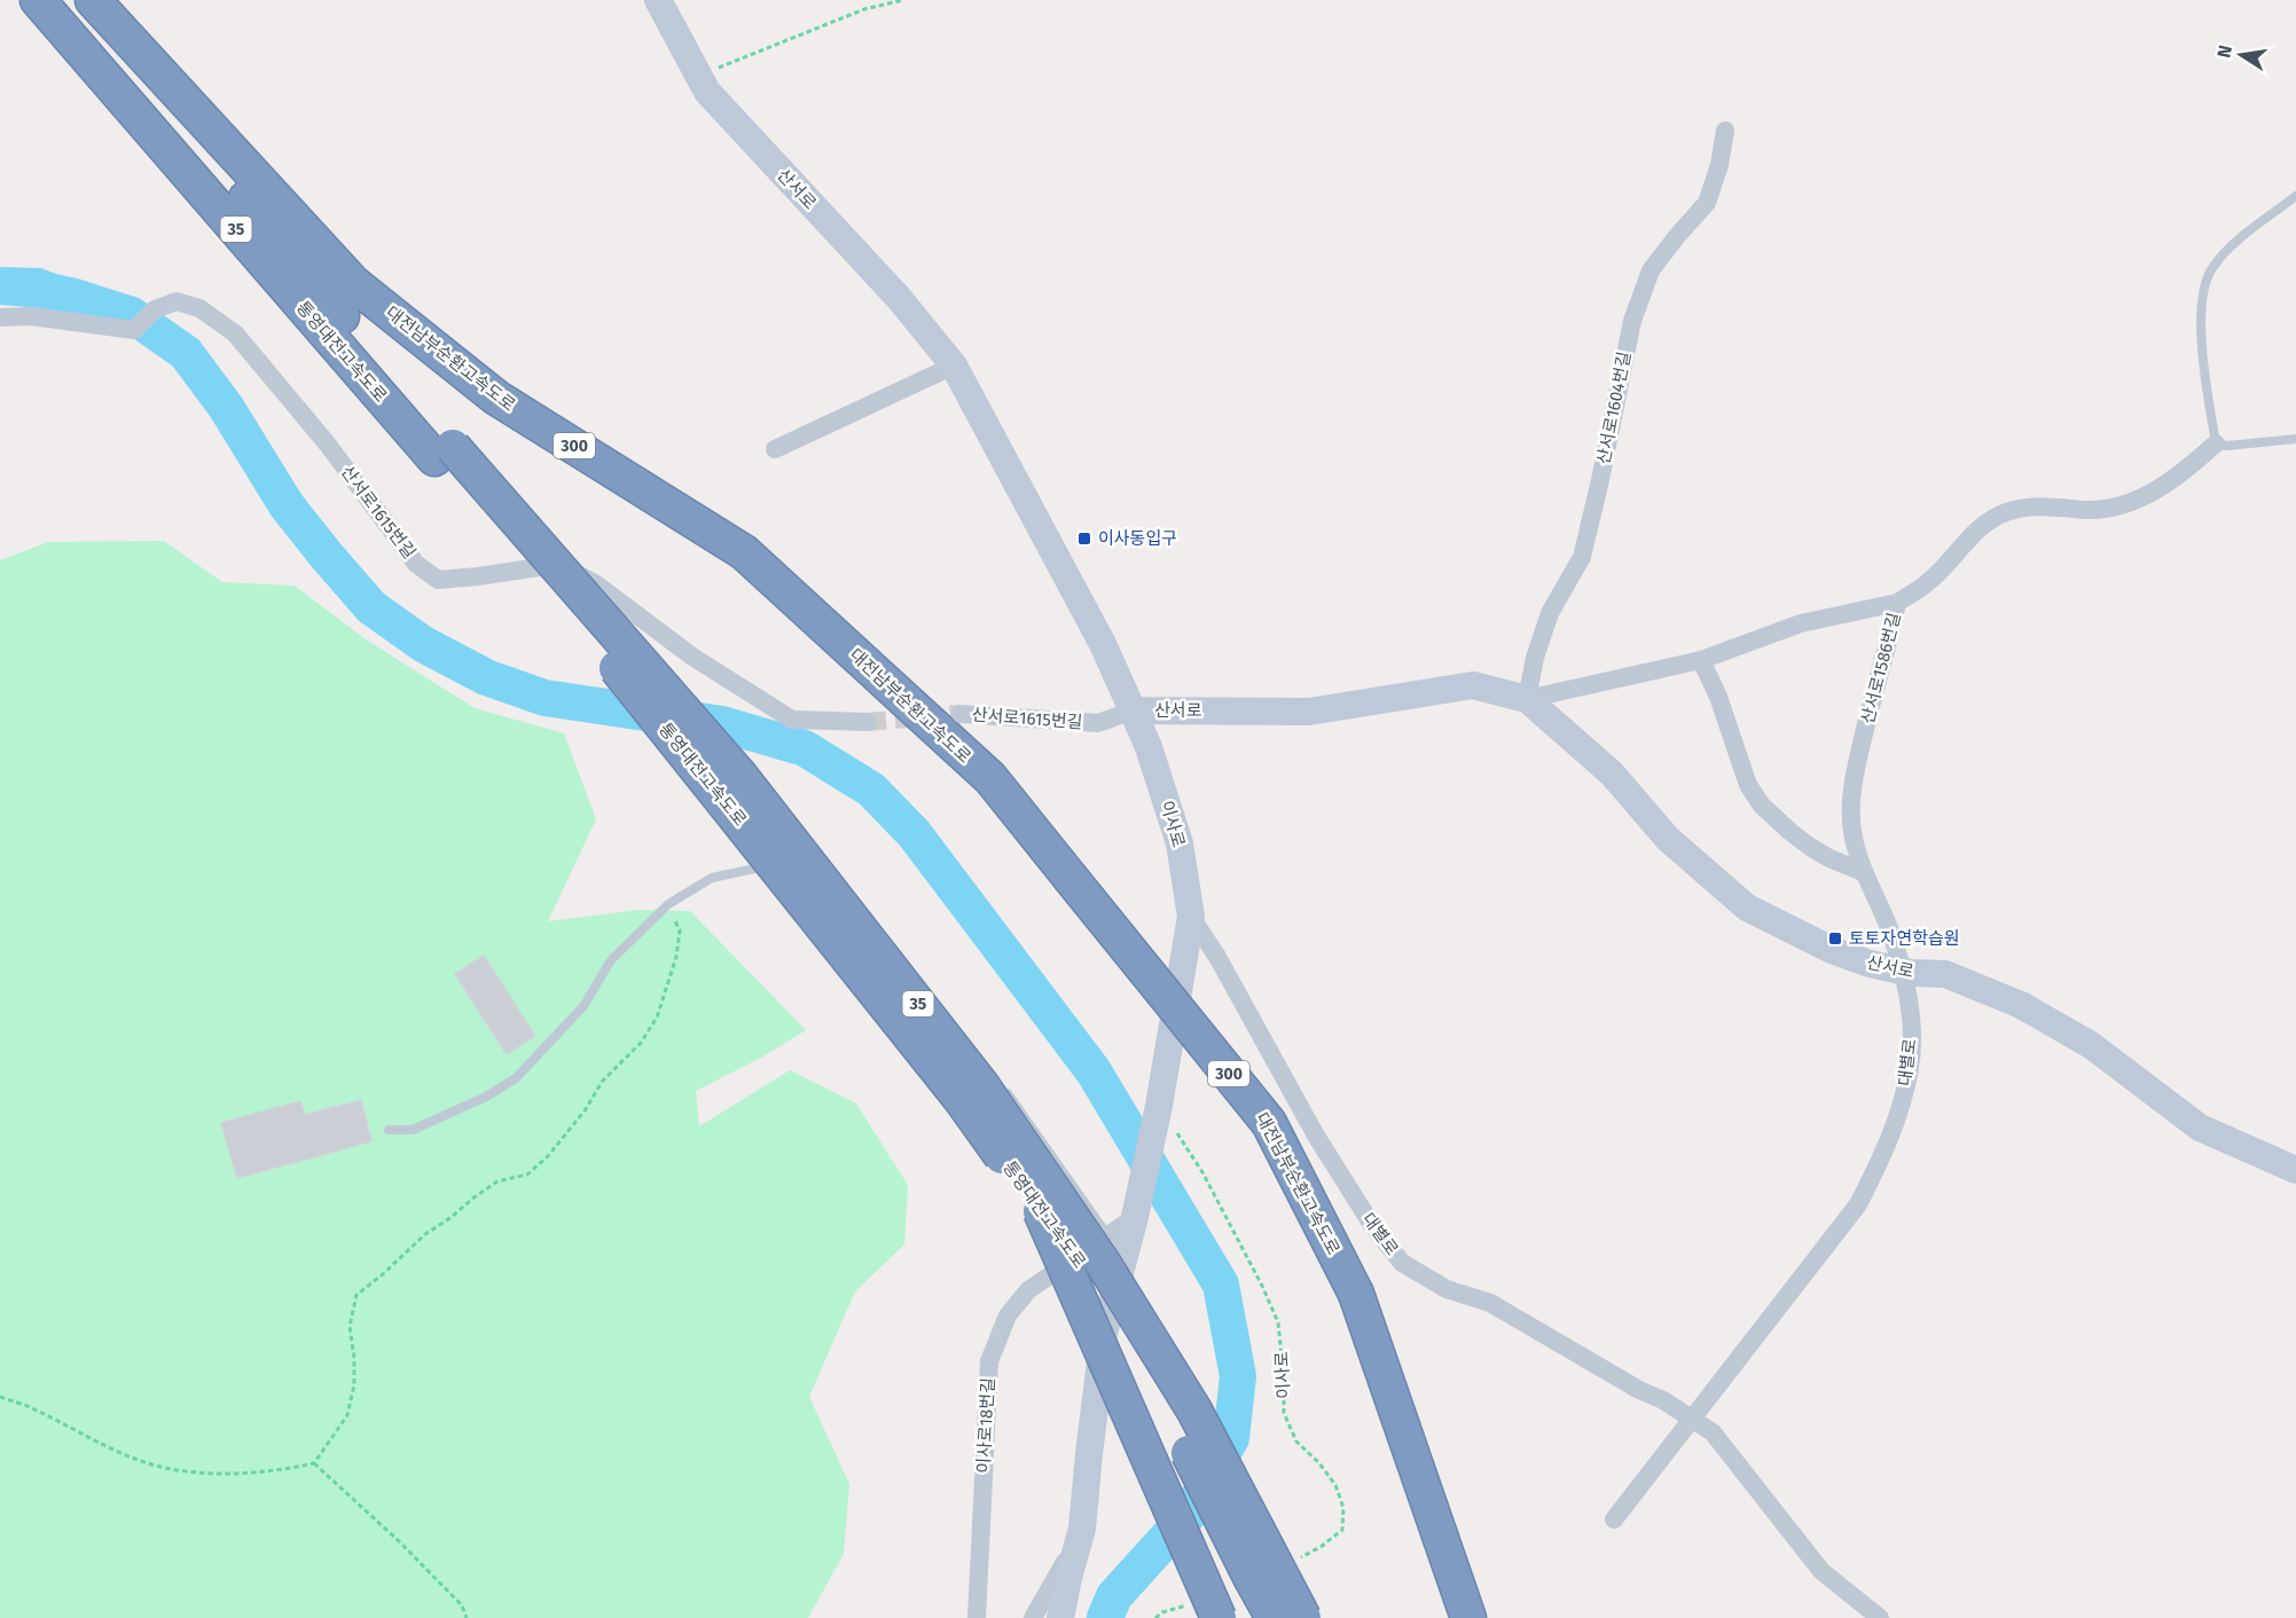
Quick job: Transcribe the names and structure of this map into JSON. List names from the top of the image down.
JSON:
{
  "streets": {
    "highway": [
      "35",
      "통영대전고속도로",
      "대전남부순환고속도로",
      "300"
    ],
    "street": [
      "산서로",
      "산서로1604번길",
      "산서로1615번길",
      "산서로1586번길",
      "이사로",
      "대별로",
      "이사로18번길"
    ]
  },
  "crossings": [
    ["산서로", "산서로1604번길"],
    ["산서로", "산서로1615번길"],
    ["산서로", "산서로1586번길"],
    ["산서로", "이사로"],
    ["산서로", "대별로"],
    ["통영대전고속도로", "대전남부순환고속도로"],
    ["산서로1615번길", "이사로"],
    ["산서로1586번길", "대별로"],
    ["이사로", "대별로"],
    ["이사로", "이사로18번길"]
  ],
  "places": {
    "transit": ["이사동입구", "토토자연학습원"]
  },
  "north": "left"
}
